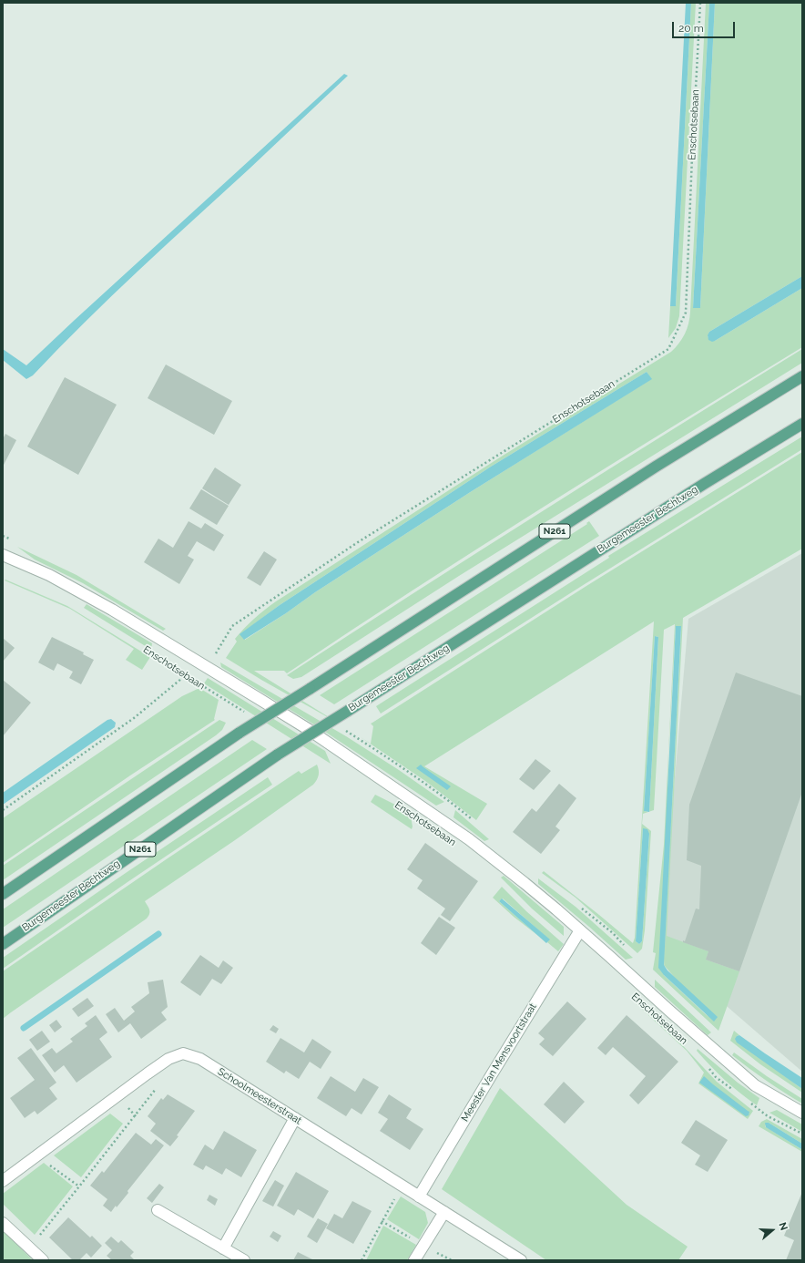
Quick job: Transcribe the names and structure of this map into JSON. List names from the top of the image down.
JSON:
{
  "streets": {
    "main road": ["Burgemeester Bechtweg", "N261"],
    "street": ["Enschotsebaan", "Meester Van Mensvoortstraat", "Schoolmeesterstraat"]
  },
  "crossings": [
    ["Enschotsebaan", "Meester Van Mensvoortstraat"],
    ["Meester Van Mensvoortstraat", "Schoolmeesterstraat"]
  ],
  "scale_bar": "20 m",
  "north": "right"
}
